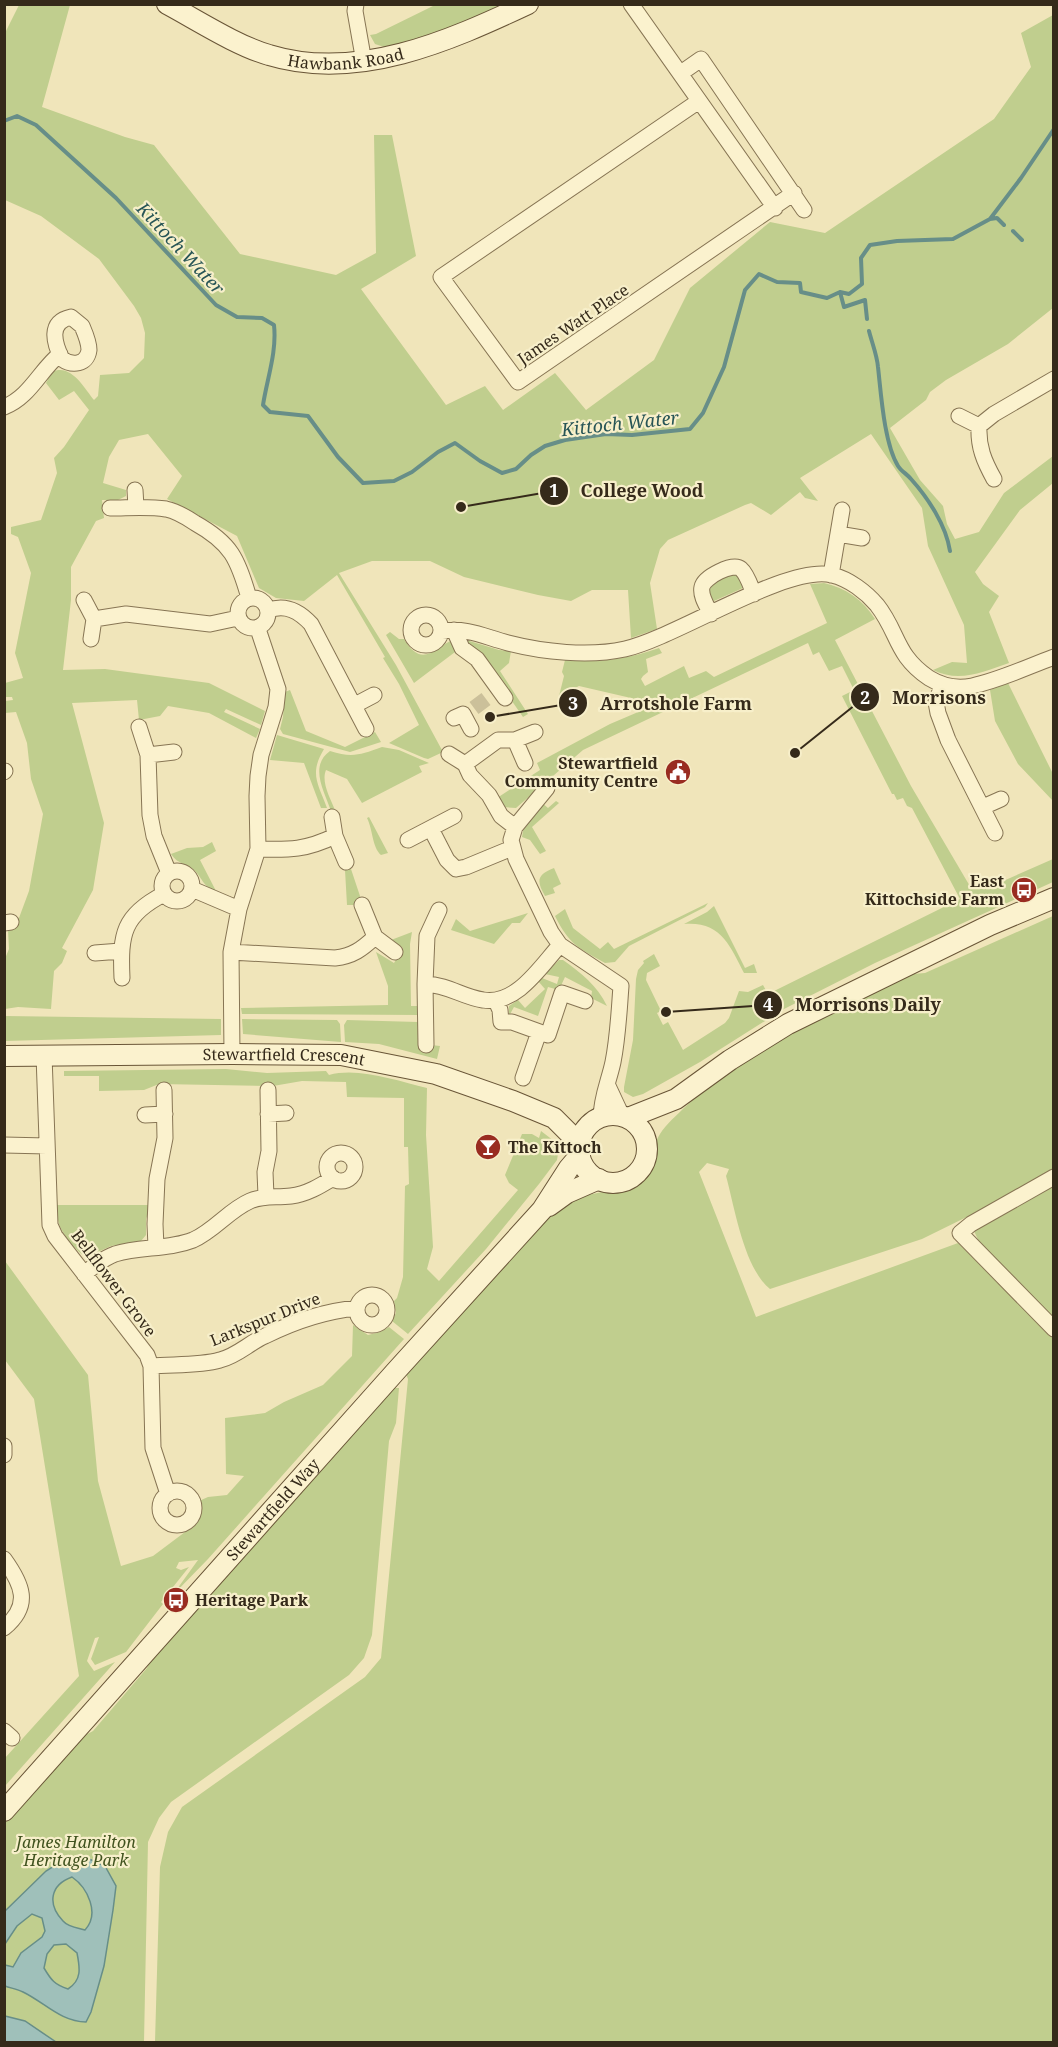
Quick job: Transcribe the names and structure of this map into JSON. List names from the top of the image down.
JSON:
{
  "streets": {
    "street": [
      "Hawbank Road",
      "James Watt Place",
      "Stewartfield Crescent",
      "Bellflower Grove",
      "Larkspur Drive",
      "Stewartfield Way"
    ]
  },
  "crossings": [
    ["Stewartfield Crescent", "Bellflower Grove"],
    ["Stewartfield Crescent", "Stewartfield Way"],
    ["Bellflower Grove", "Larkspur Drive"]
  ],
  "water": ["Kittoch Water"],
  "parks": ["James Hamilton Heritage Park"],
  "places": {
    "other": [
      "College Wood",
      "Arrotshole Farm",
      "Morrisons",
      "Morrisons Daily"
    ],
    "public building": ["Stewartfield Community Centre"],
    "bus stop": ["East Kittochside Farm", "Heritage Park"],
    "bar": ["The Kittoch"]
  }
}
